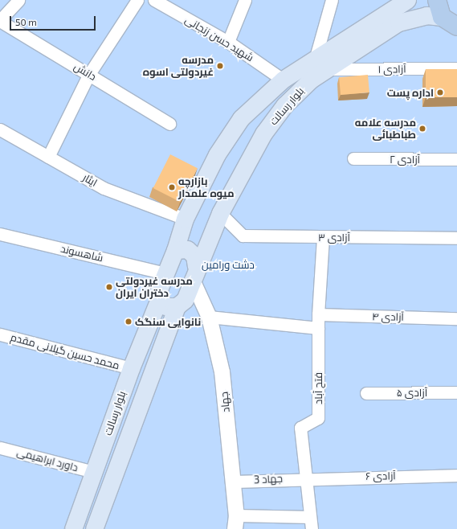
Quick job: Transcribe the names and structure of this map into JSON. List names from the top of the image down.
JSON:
{
  "streets": {
    "main road": ["بلوار رسالت"],
    "street": [
      "شهید حسن زنجانی",
      "آزادی ۱",
      "دانش",
      "آزادی ۲",
      "ایثار",
      "آزادی ۳",
      "شاهسوند",
      "آزادی ۴",
      "محمد حسین گیلانی مقدم",
      "فتح آباد",
      "آزادی ۵",
      "جهاد",
      "داورد ابراهیمی",
      "آزادی ۶",
      "جهاد 3"
    ]
  },
  "crossings": [
    ["شهید حسن زنجانی", "بلوار رسالت"],
    ["آزادی ۱", "بلوار رسالت"],
    ["بلوار رسالت", "ایثار"],
    ["بلوار رسالت", "آزادی ۳"],
    ["بلوار رسالت", "شاهسوند"],
    ["بلوار رسالت", "محمد حسین گیلانی مقدم"],
    ["بلوار رسالت", "جهاد"],
    ["بلوار رسالت", "داورد ابراهیمی"],
    ["آزادی ۳", "فتح آباد"],
    ["آزادی ۴", "فتح آباد"],
    ["فتح آباد", "آزادی ۶"],
    ["فتح آباد", "جهاد 3"],
    ["جهاد", "جهاد 3"],
    ["آزادی ۶", "جهاد 3"]
  ],
  "parks": ["دشت ورامین"],
  "places": [
    "مدرسه غیردولتی اسوه",
    "اداره پست",
    "مدرسه علامه طباطبائی",
    "بازارچه میوه علمدار",
    "مدرسه غیردولتی دختران ایران",
    "نانوایی سنگک"
  ],
  "scale_bar": "50 m"
}
